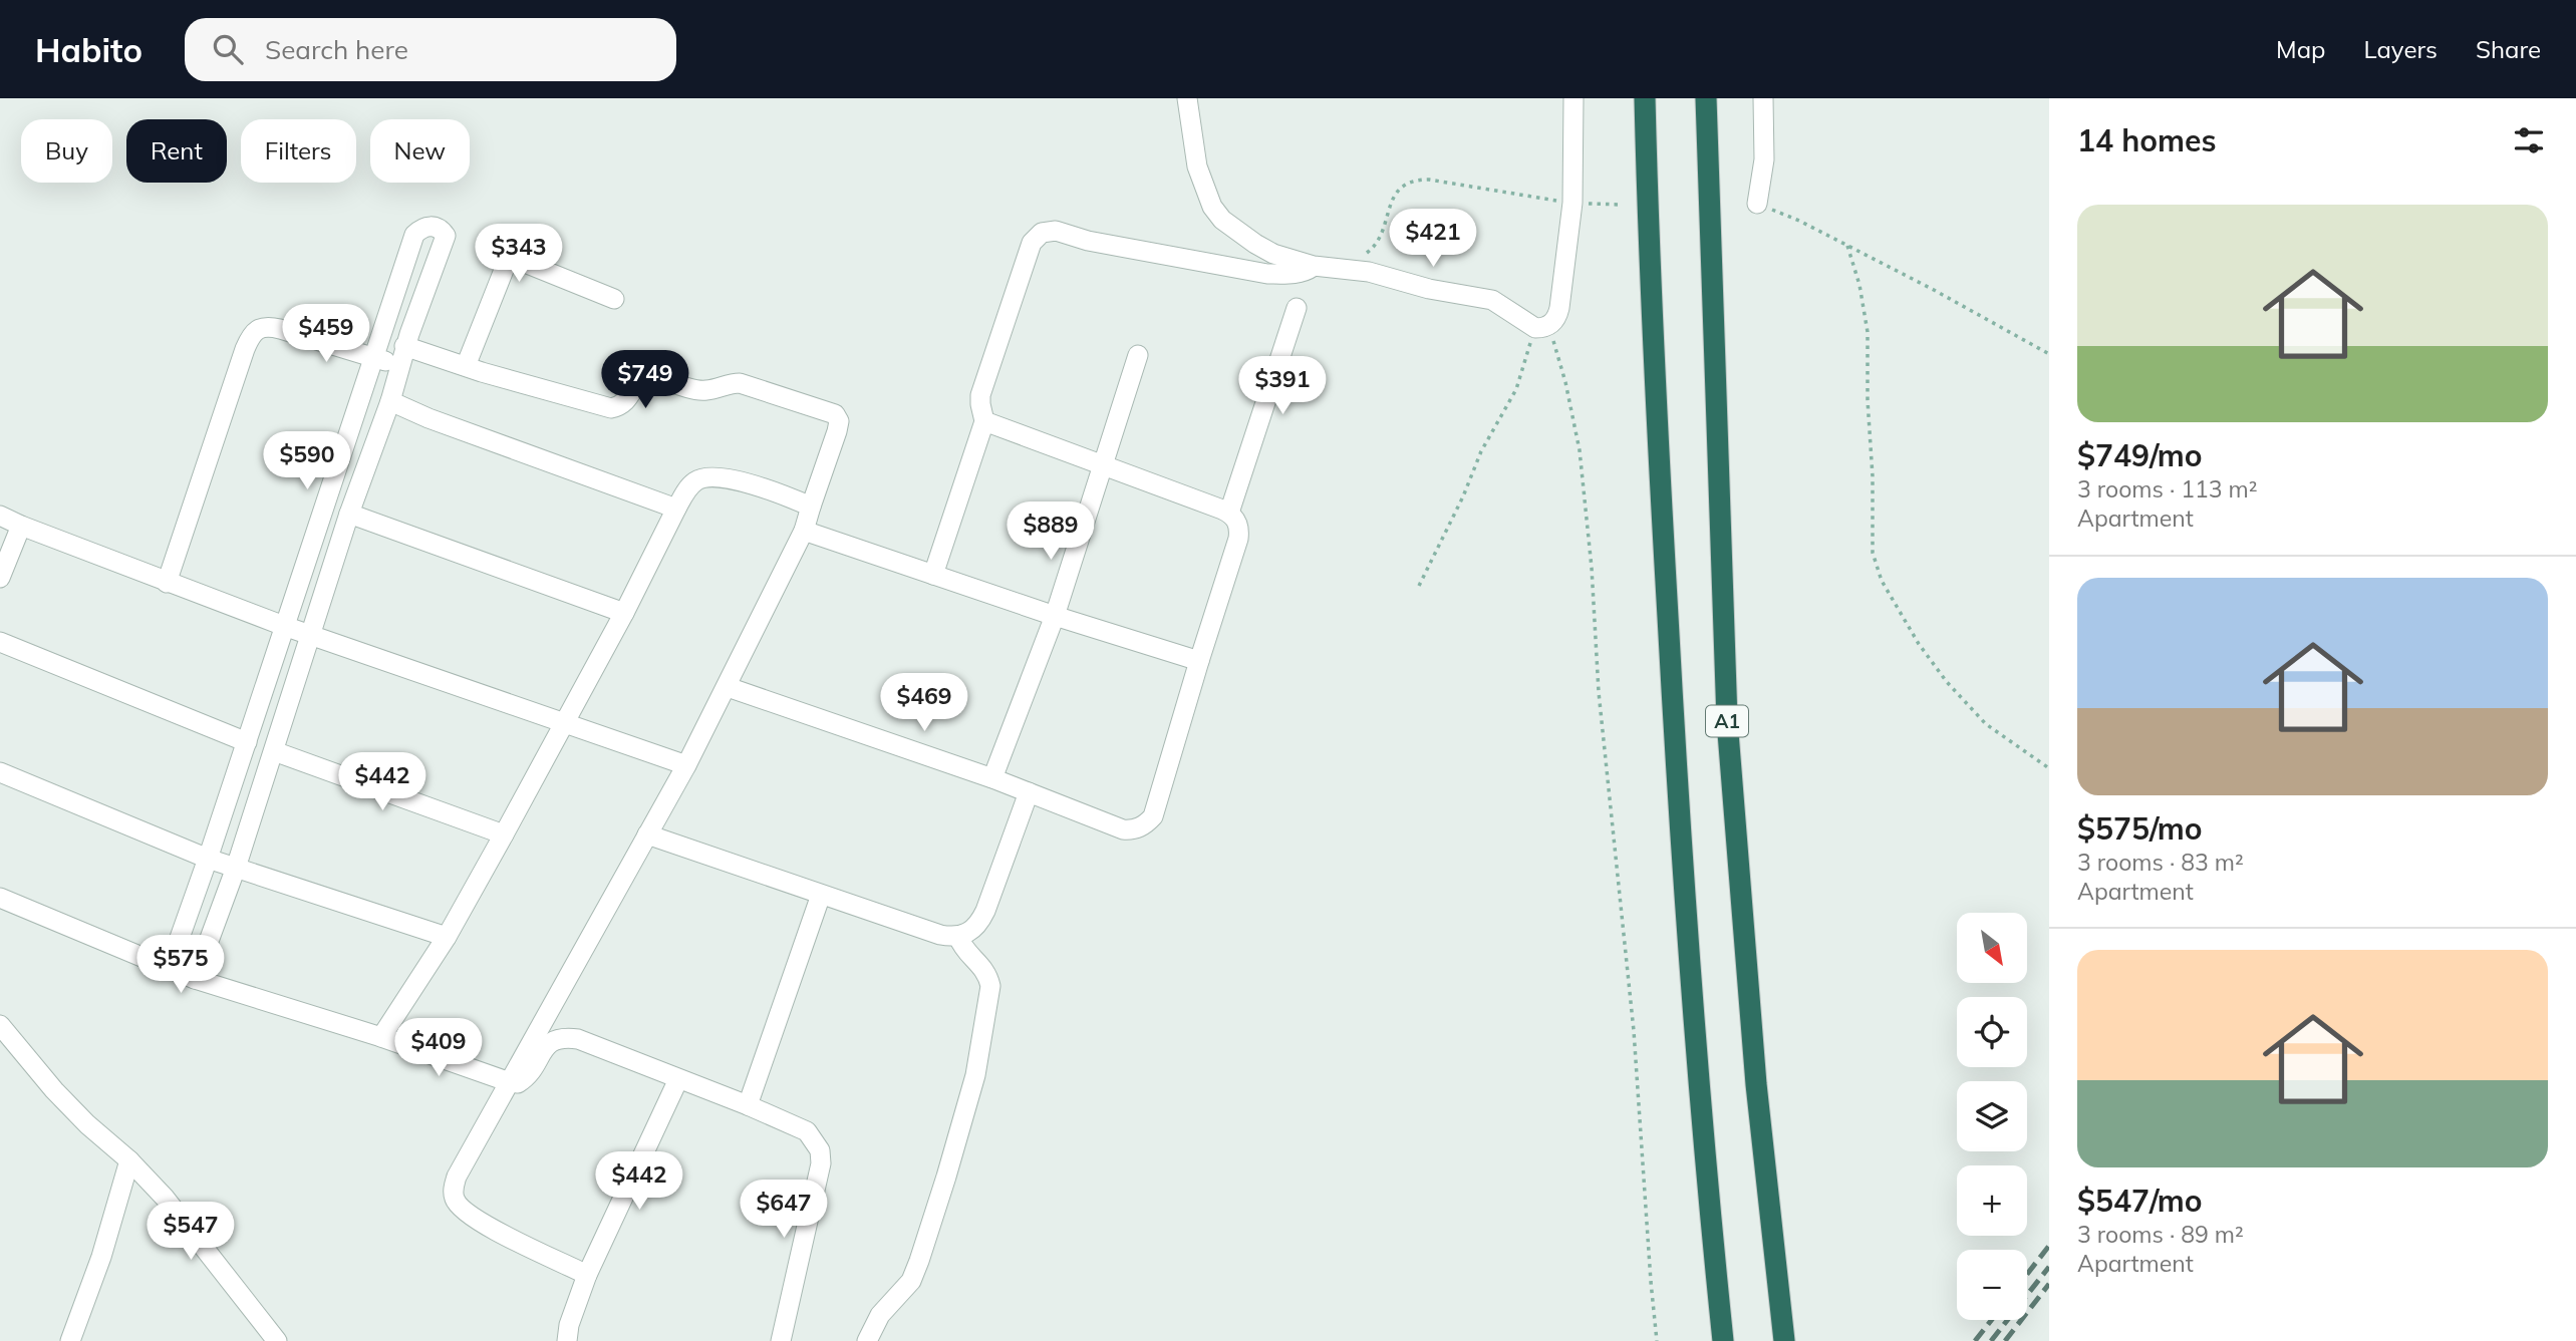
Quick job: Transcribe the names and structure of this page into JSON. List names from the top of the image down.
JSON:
{
  "streets": {
    "highway": ["A1"]
  },
  "north": "bottom right",
  "page": {
    "header": "Habito",
    "search": "Search here",
    "nav": ["Map", "Layers", "Share"],
    "heading": "14 homes",
    "chip": [
      "Buy",
      "Rent",
      "Filters",
      "New"
    ],
    "list": [
      {
        "name": "$749/mo",
        "note": "3 rooms · 113 m² · Apartment"
      },
      {
        "name": "$575/mo",
        "note": "3 rooms · 83 m² · Apartment"
      },
      {
        "name": "$547/mo",
        "note": "3 rooms · 89 m² · Apartment"
      }
    ],
    "price": [
      "$421",
      "$343",
      "$459",
      "$749",
      "$391",
      "$590",
      "$889",
      "$469",
      "$442",
      "$575",
      "$409",
      "$442",
      "$647",
      "$547"
    ],
    "map_buttons": ["+", "−"]
  }
}
